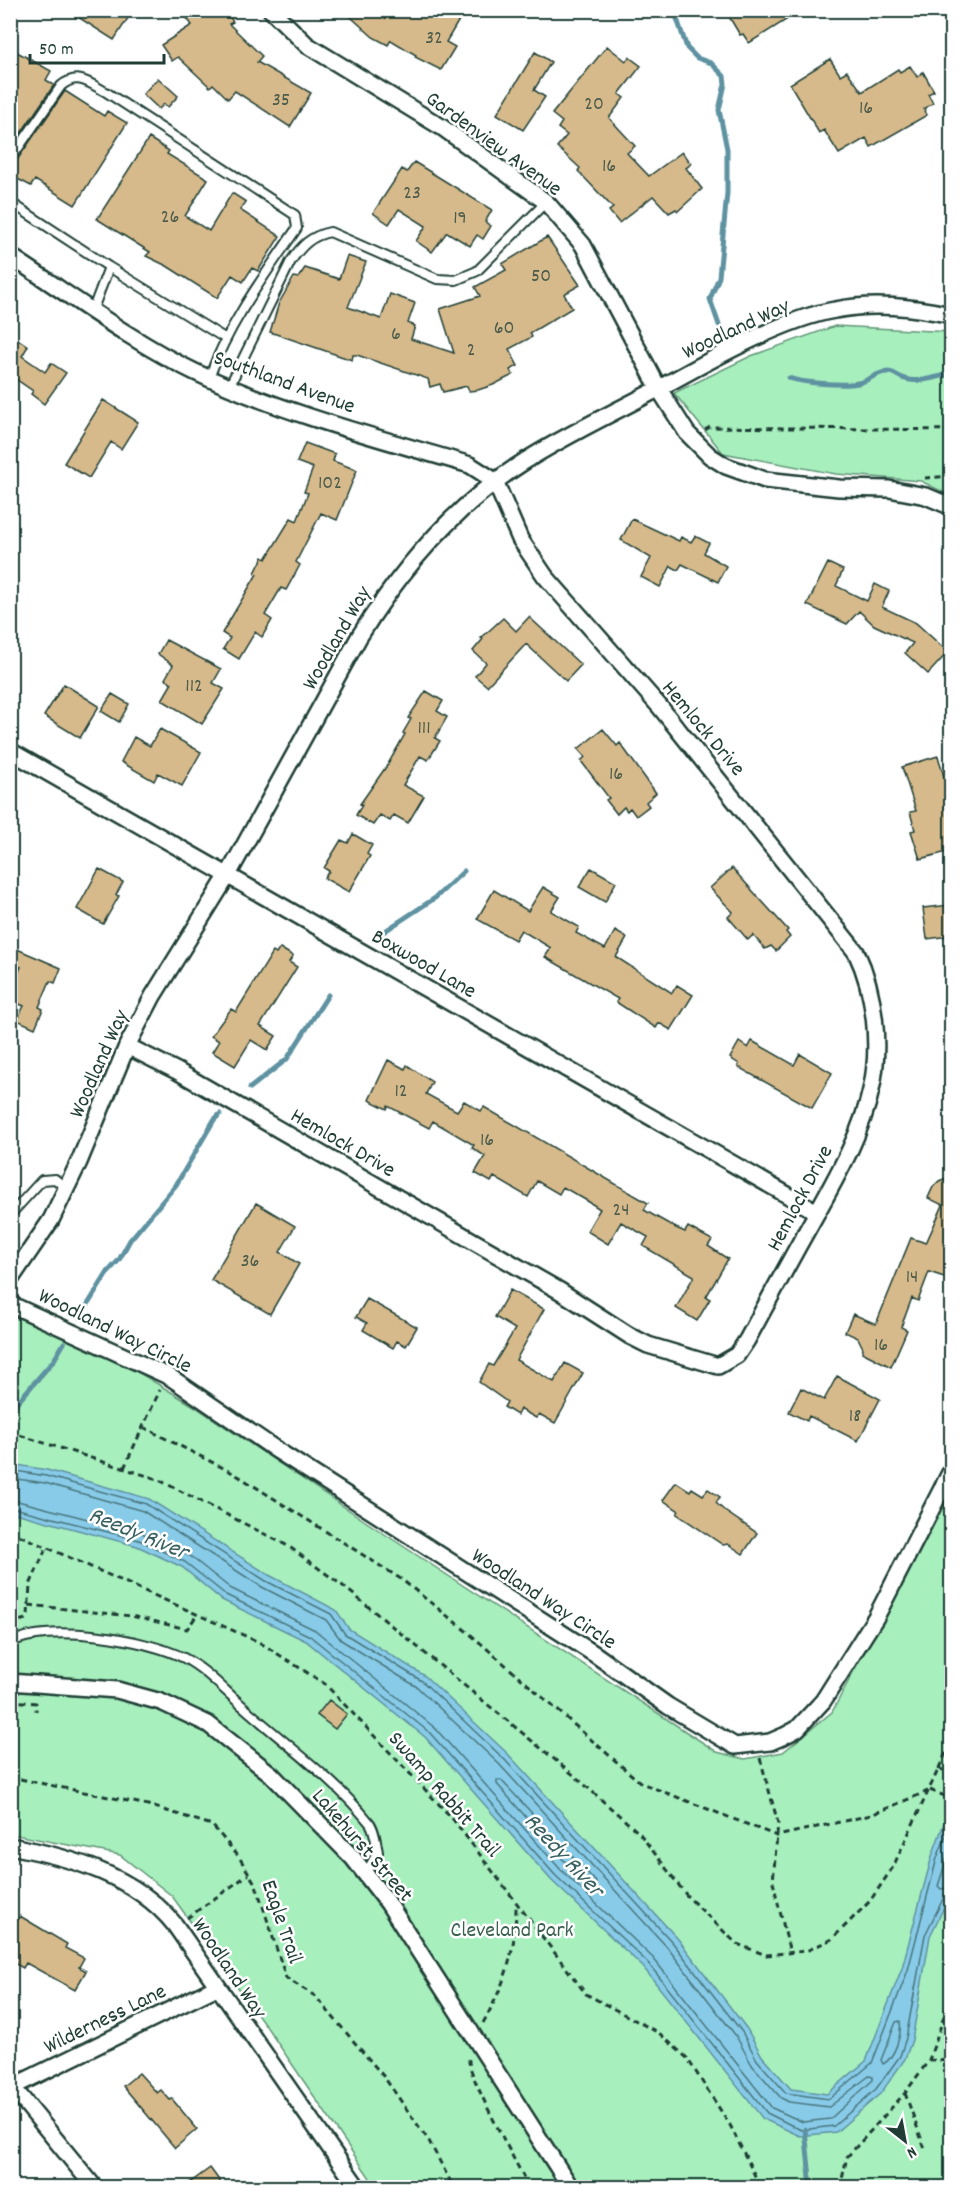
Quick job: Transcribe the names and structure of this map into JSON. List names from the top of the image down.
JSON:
{
  "streets": {
    "street": [
      "Gardenview Avenue",
      "Woodland Way",
      "Southland Avenue",
      "Hemlock Drive",
      "Boxwood Lane",
      "Woodland Way Circle",
      "Lakehurst Street",
      "Wilderness Lane"
    ],
    "path": ["Swamp Rabbit Trail", "Eagle Trail"]
  },
  "crossings": [
    ["Gardenview Avenue", "Woodland Way"],
    ["Woodland Way", "Southland Avenue"],
    ["Woodland Way", "Hemlock Drive"],
    ["Woodland Way", "Boxwood Lane"],
    ["Woodland Way", "Wilderness Lane"],
    ["Southland Avenue", "Hemlock Drive"],
    ["Hemlock Drive", "Boxwood Lane"]
  ],
  "water": ["Reedy River"],
  "parks": ["Cleveland Park"],
  "house_numbers": [
    "32",
    "35",
    "20",
    "16",
    "16",
    "23",
    "26",
    "19",
    "50",
    "60",
    "6",
    "2",
    "102",
    "112",
    "111",
    "16",
    "12",
    "16",
    "24",
    "36",
    "14",
    "16",
    "18"
  ],
  "scale_bar": "50 m",
  "north": "bottom right"
}
